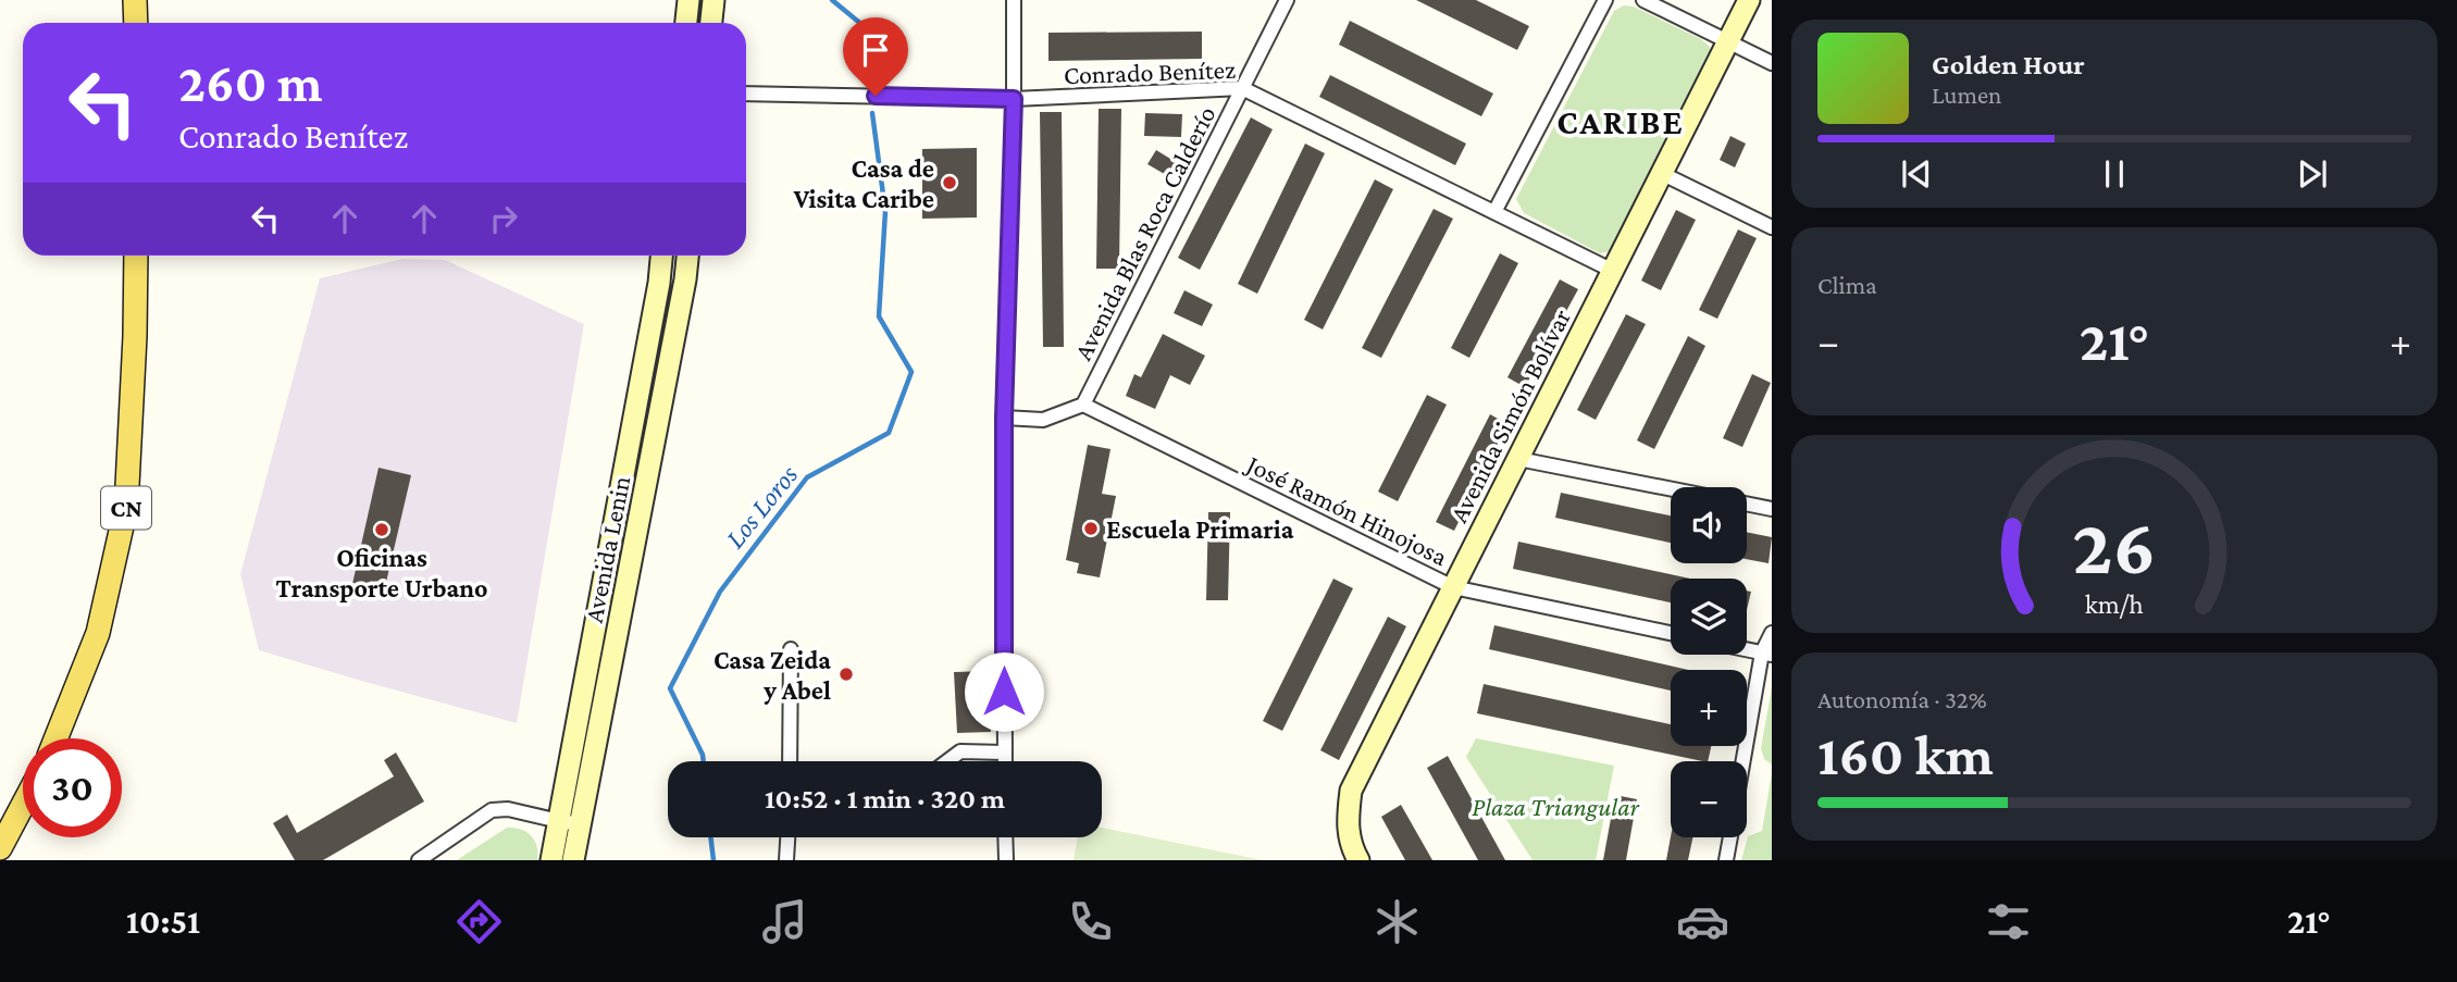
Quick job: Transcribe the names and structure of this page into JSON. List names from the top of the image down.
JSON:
{
  "streets": {
    "main road": ["Avenida Simón Bolívar", "CN", "Avenida Lenin"],
    "street": ["Conrado Benítez", "Avenida Blas Roca Calderío", "José Ramón Hinojosa"]
  },
  "crossings": [
    ["Conrado Benítez", "Avenida Blas Roca Calderío"],
    ["Conrado Benítez", "Avenida Simón Bolívar"],
    ["Avenida Blas Roca Calderío", "José Ramón Hinojosa"],
    ["Avenida Simón Bolívar", "José Ramón Hinojosa"]
  ],
  "districts": ["CARIBE"],
  "water": ["Los Loros"],
  "parks": ["Plaza Triangular"],
  "places": [
    "Casa de Visita Caribe",
    "Escuela Primaria",
    "Oficinas Transporte Urbano",
    "Casa Zeida y Abel"
  ],
  "page": {
    "turn": ["260 m", "Conrado Benítez"],
    "song": ["Golden Hour", "Lumen"],
    "tile": [
      "Clima",
      ["Autonomía · 32%", "160 km"]
    ],
    "heat": ["−", "21°", "+"],
    "map_buttons": ["+", "−"],
    "limit": "30",
    "trip": "10:52 · 1 min · 320 m",
    "tabs": ["10:51", "21°"],
    "gauge": ["26", "km/h"]
  }
}
